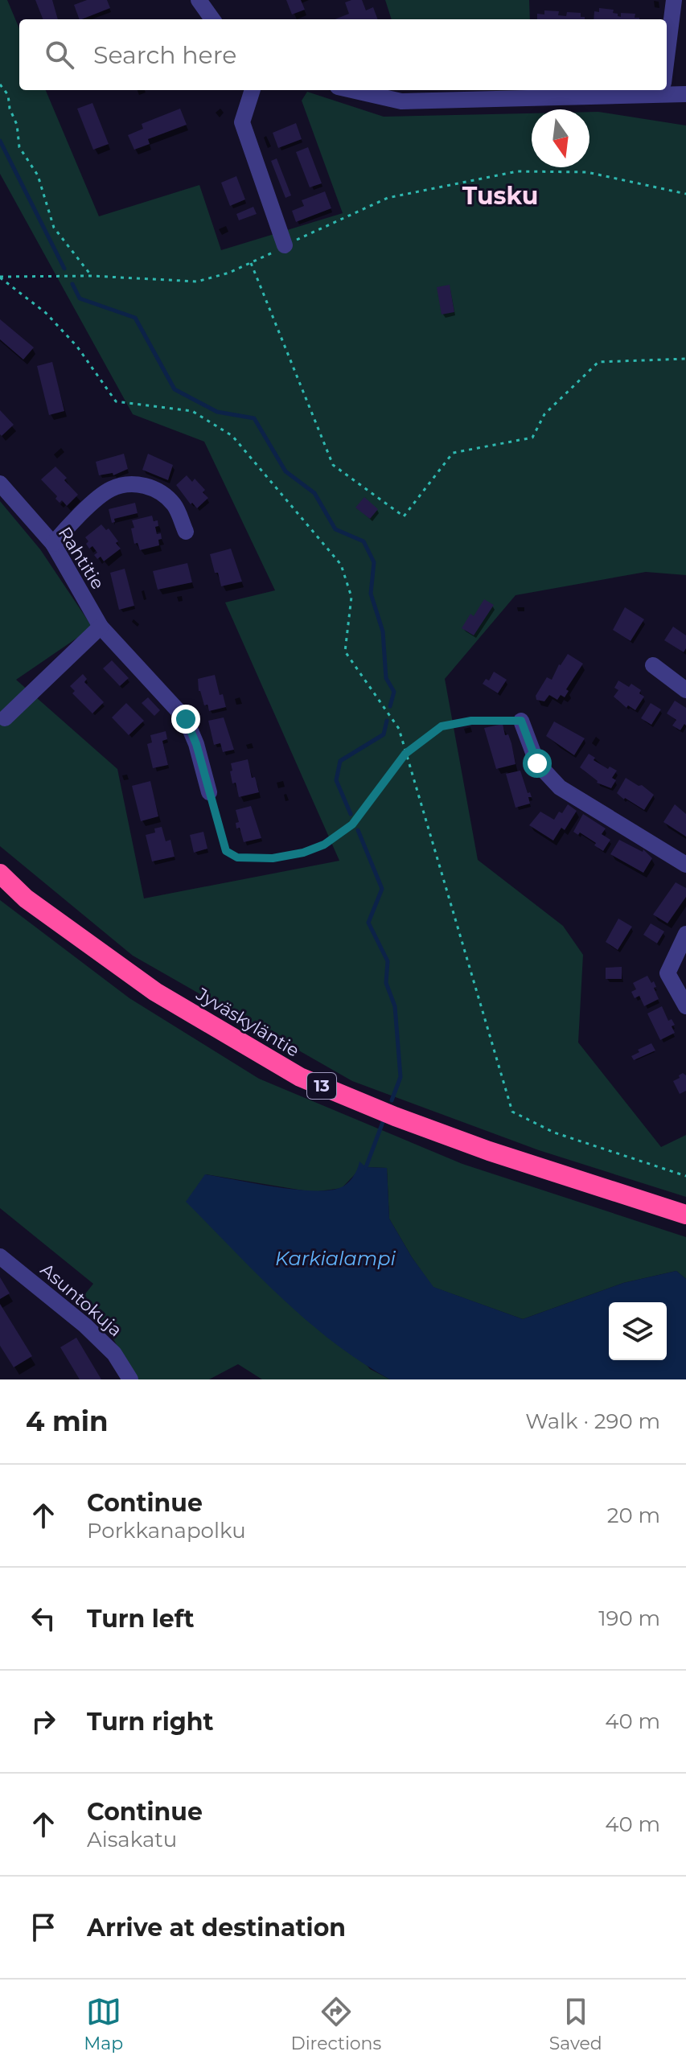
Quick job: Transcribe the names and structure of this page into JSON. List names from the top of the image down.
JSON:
{
  "streets": {
    "highway": ["Jyväskyläntie", "13"],
    "street": ["Rahtitie", "Asuntokuja"]
  },
  "districts": ["Tusku"],
  "water": ["Karkialampi"],
  "north": "bottom",
  "page": {
    "search": "Search here",
    "heading": ["4 min", "Walk · 290 m"],
    "list": [
      ["Continue", "Porkkanapolku", "20 m"],
      ["Turn left", "190 m"],
      ["Turn right", "40 m"],
      ["Continue", "Aisakatu", "40 m"],
      "Arrive at destination"
    ],
    "nav": ["Map", "Directions", "Saved"]
  }
}
